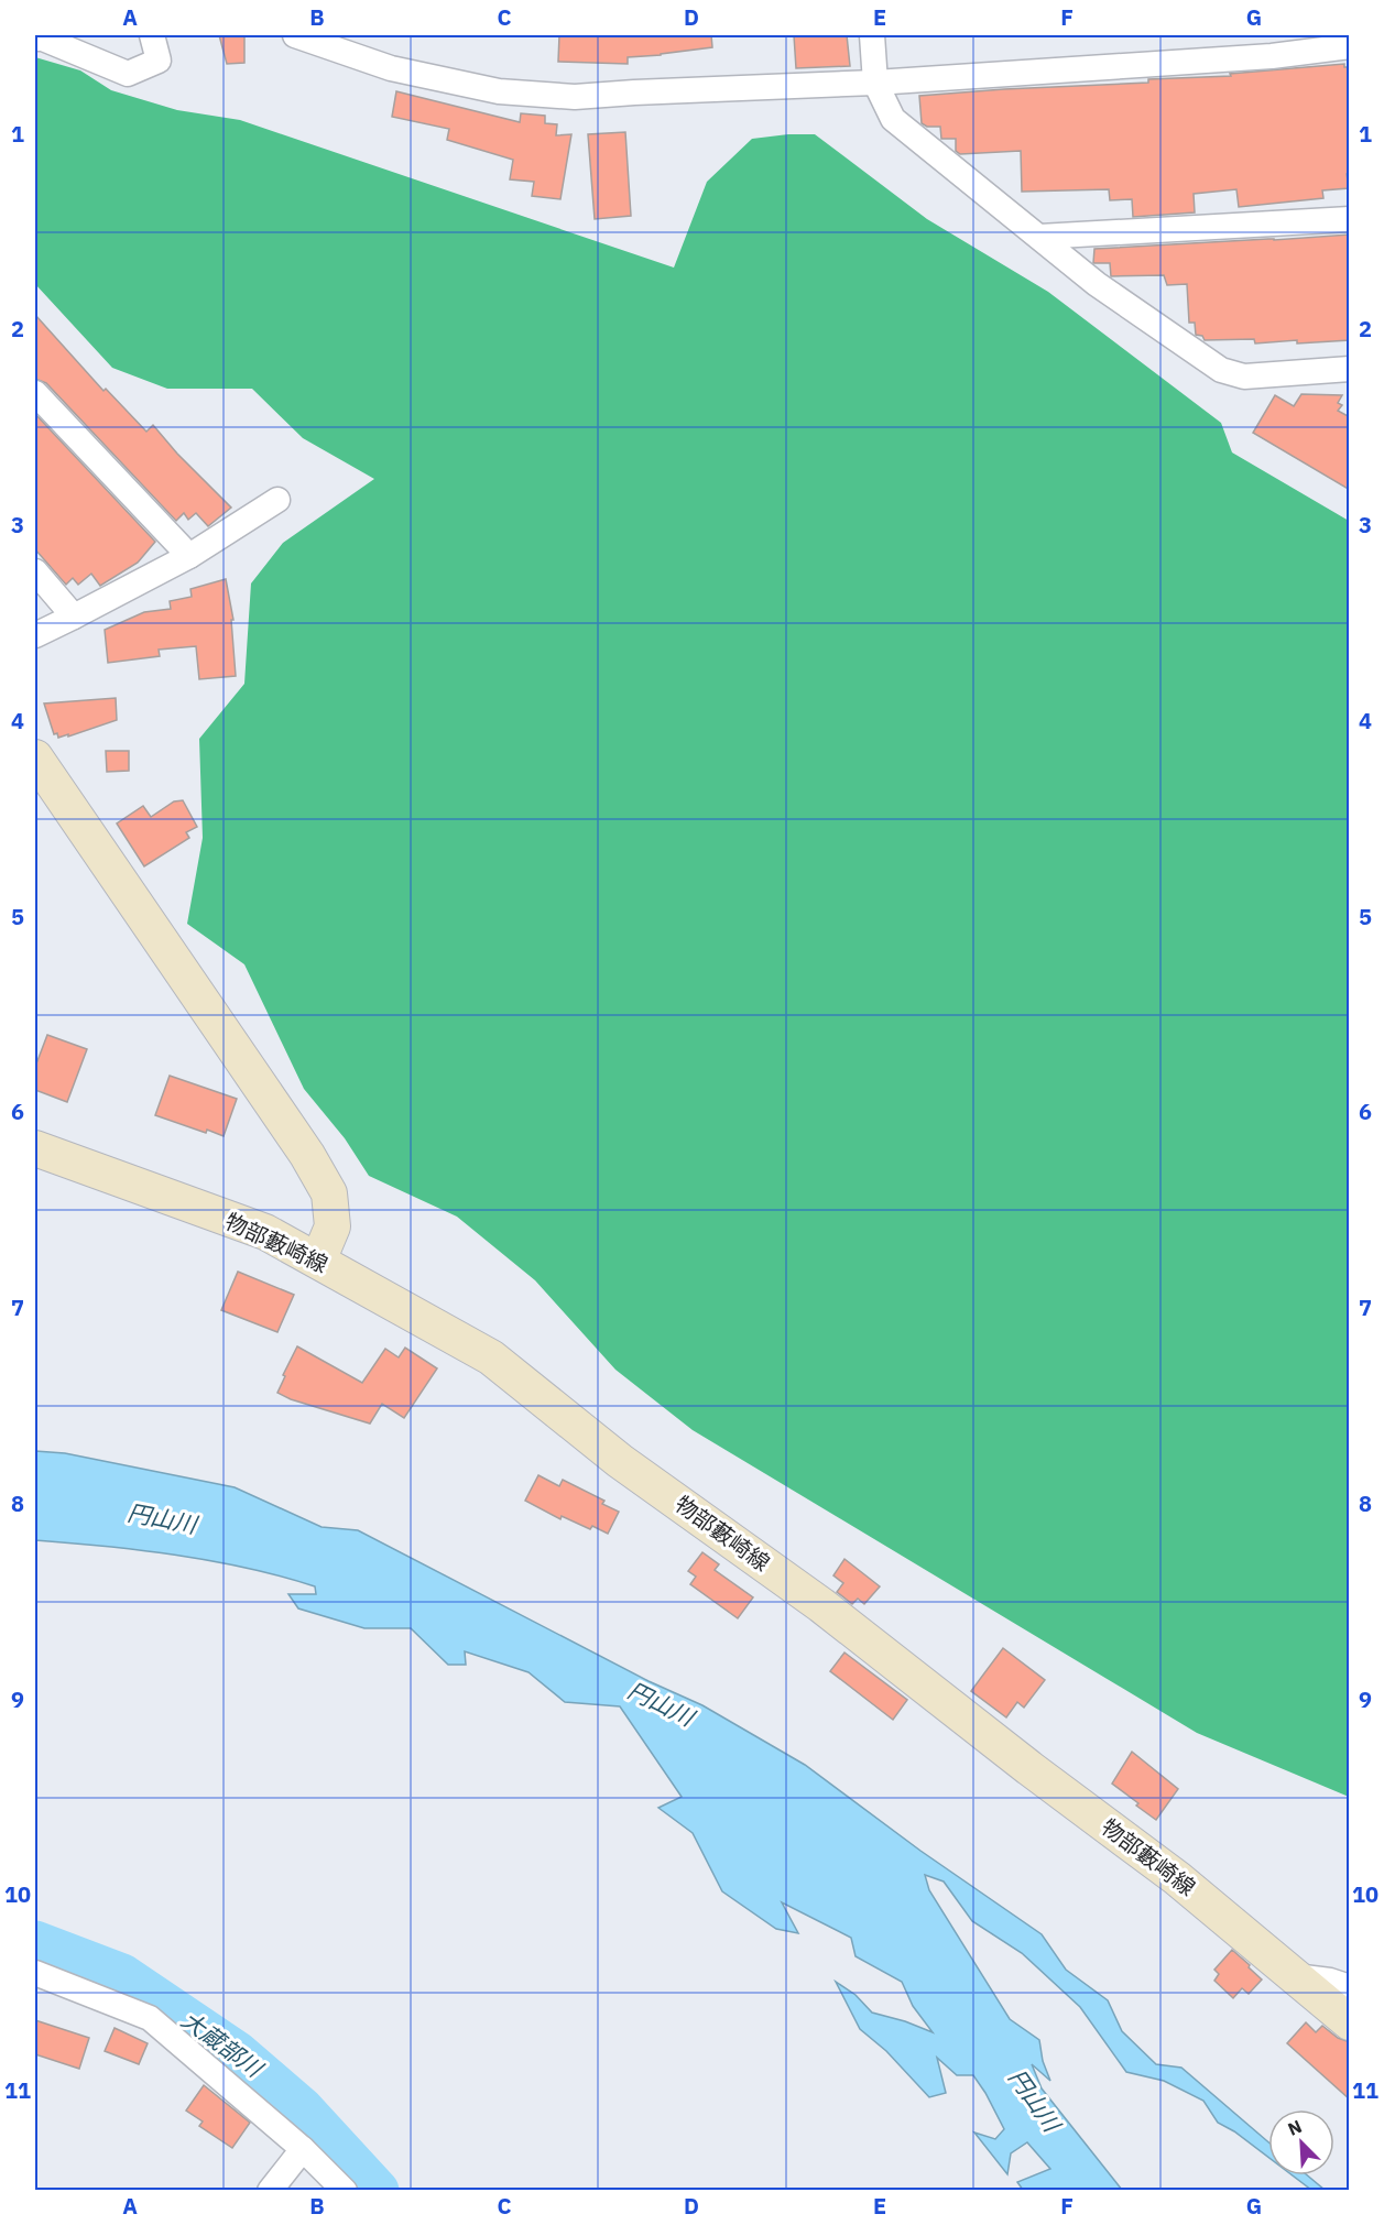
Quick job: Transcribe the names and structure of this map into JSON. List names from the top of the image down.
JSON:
{
  "streets": {
    "main road": ["物部藪崎線"]
  },
  "water": ["円山川", "大蔵部川"],
  "north": "top left",
  "grid": {
    "columns": [
      "A",
      "B",
      "C",
      "D",
      "E",
      "F",
      "G"
    ],
    "rows": [
      "1",
      "2",
      "3",
      "4",
      "5",
      "6",
      "7",
      "8",
      "9",
      "10",
      "11"
    ]
  }
}
